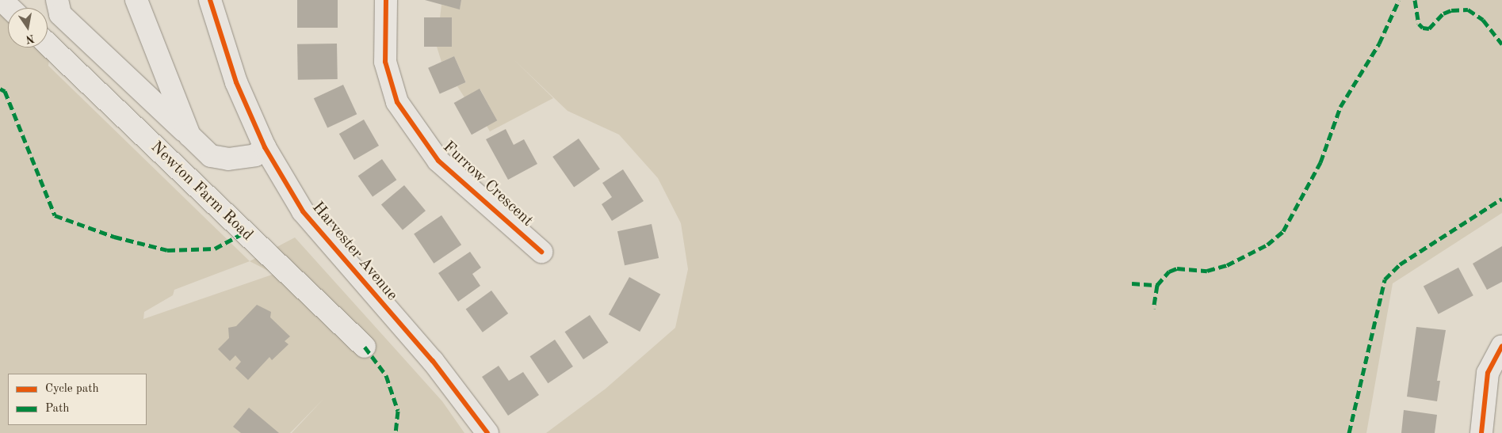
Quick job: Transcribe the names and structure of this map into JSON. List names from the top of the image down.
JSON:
{
  "streets": {
    "street": ["Furrow Crescent", "Newton Farm Road", "Harvester Avenue"]
  },
  "legend": ["Cycle path", "Path"],
  "north": "bottom"
}
